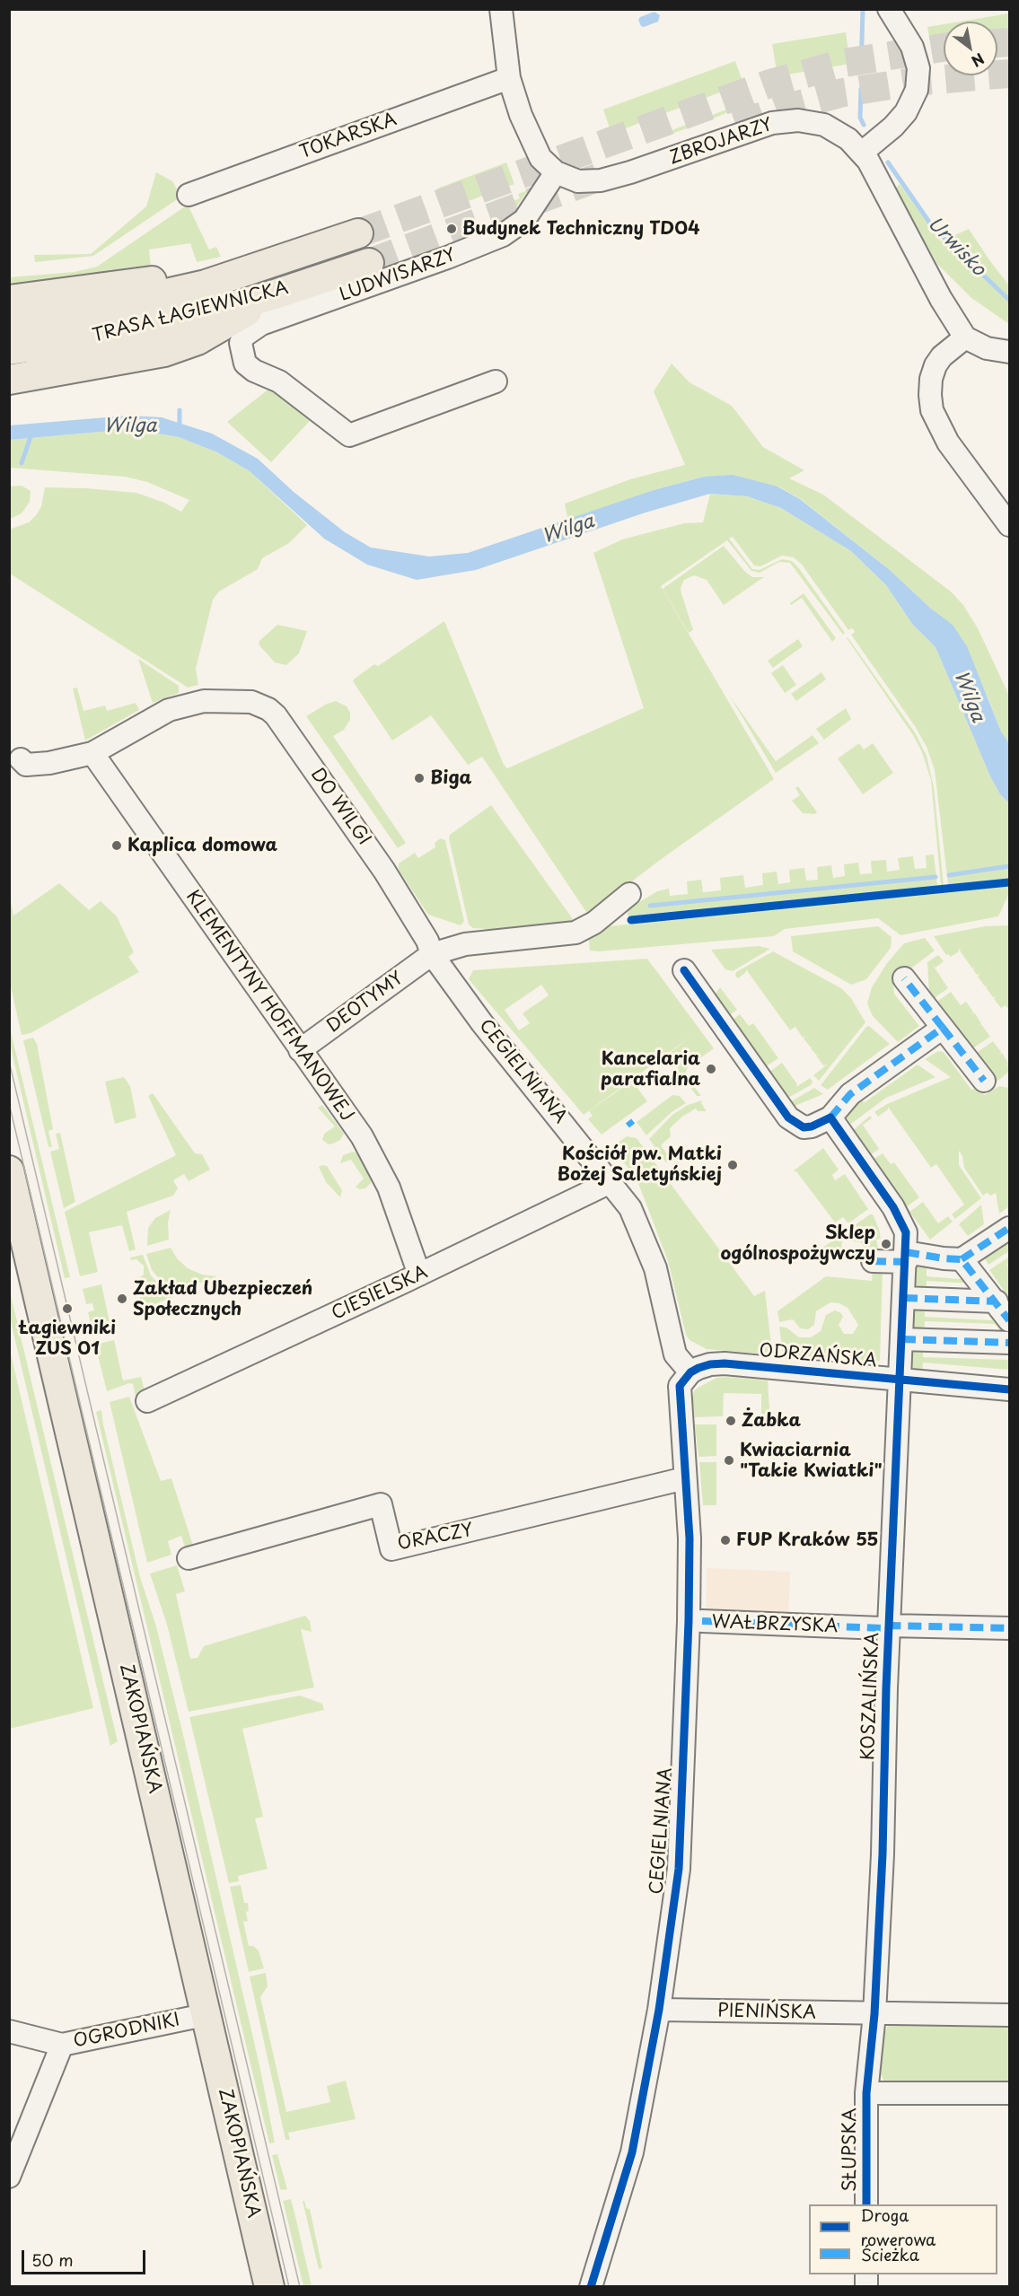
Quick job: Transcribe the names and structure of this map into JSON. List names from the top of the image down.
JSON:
{
  "streets": {
    "main road": ["TRASA ŁAGIEWNICKA", "ZAKOPIAŃSKA"],
    "street": [
      "TOKARSKA",
      "ZBROJARZY",
      "LUDWISARZY",
      "DO WILGI",
      "DEOTYMY",
      "KLEMENTYNY HOFFMANOWEJ",
      "CEGIELNIANA",
      "CIESIELSKA",
      "ODRZAŃSKA",
      "ORACZY",
      "WAŁBRZYSKA",
      "KOSZALIŃSKA",
      "PIENIŃSKA",
      "OGRODNIKI",
      "SŁUPSKA"
    ]
  },
  "crossings": [
    ["TOKARSKA", "ZBROJARZY"],
    ["ZBROJARZY", "LUDWISARZY"],
    ["DO WILGI", "DEOTYMY"],
    ["DO WILGI", "KLEMENTYNY HOFFMANOWEJ"],
    ["DO WILGI", "CEGIELNIANA"],
    ["DEOTYMY", "KLEMENTYNY HOFFMANOWEJ"],
    ["DEOTYMY", "CEGIELNIANA"],
    ["KLEMENTYNY HOFFMANOWEJ", "CIESIELSKA"],
    ["CEGIELNIANA", "CIESIELSKA"],
    ["CEGIELNIANA", "ODRZAŃSKA"],
    ["CEGIELNIANA", "ORACZY"],
    ["CEGIELNIANA", "PIENIŃSKA"],
    ["ODRZAŃSKA", "KOSZALIŃSKA"],
    ["WAŁBRZYSKA", "KOSZALIŃSKA"],
    ["KOSZALIŃSKA", "PIENIŃSKA"],
    ["KOSZALIŃSKA", "SŁUPSKA"],
    ["ZAKOPIAŃSKA", "OGRODNIKI"]
  ],
  "water": ["Urwisko", "Wilga"],
  "places": [
    "Budynek Techniczny TD04",
    "Biga",
    "Kaplica domowa",
    "Kancelaria parafialna",
    "Kościół pw. Matki Bożej Saletyńskiej",
    "Sklep ogólnospożywczy",
    "Zakład Ubezpieczeń Społecznych",
    "Łagiewniki ZUS 01",
    "Żabka",
    "Kwiaciarnia \"Takie Kwiatki\"",
    "FUP Kraków 55"
  ],
  "legend": ["Droga rowerowa", "Ścieżka"],
  "scale_bar": "50 m",
  "north": "bottom right"
}
